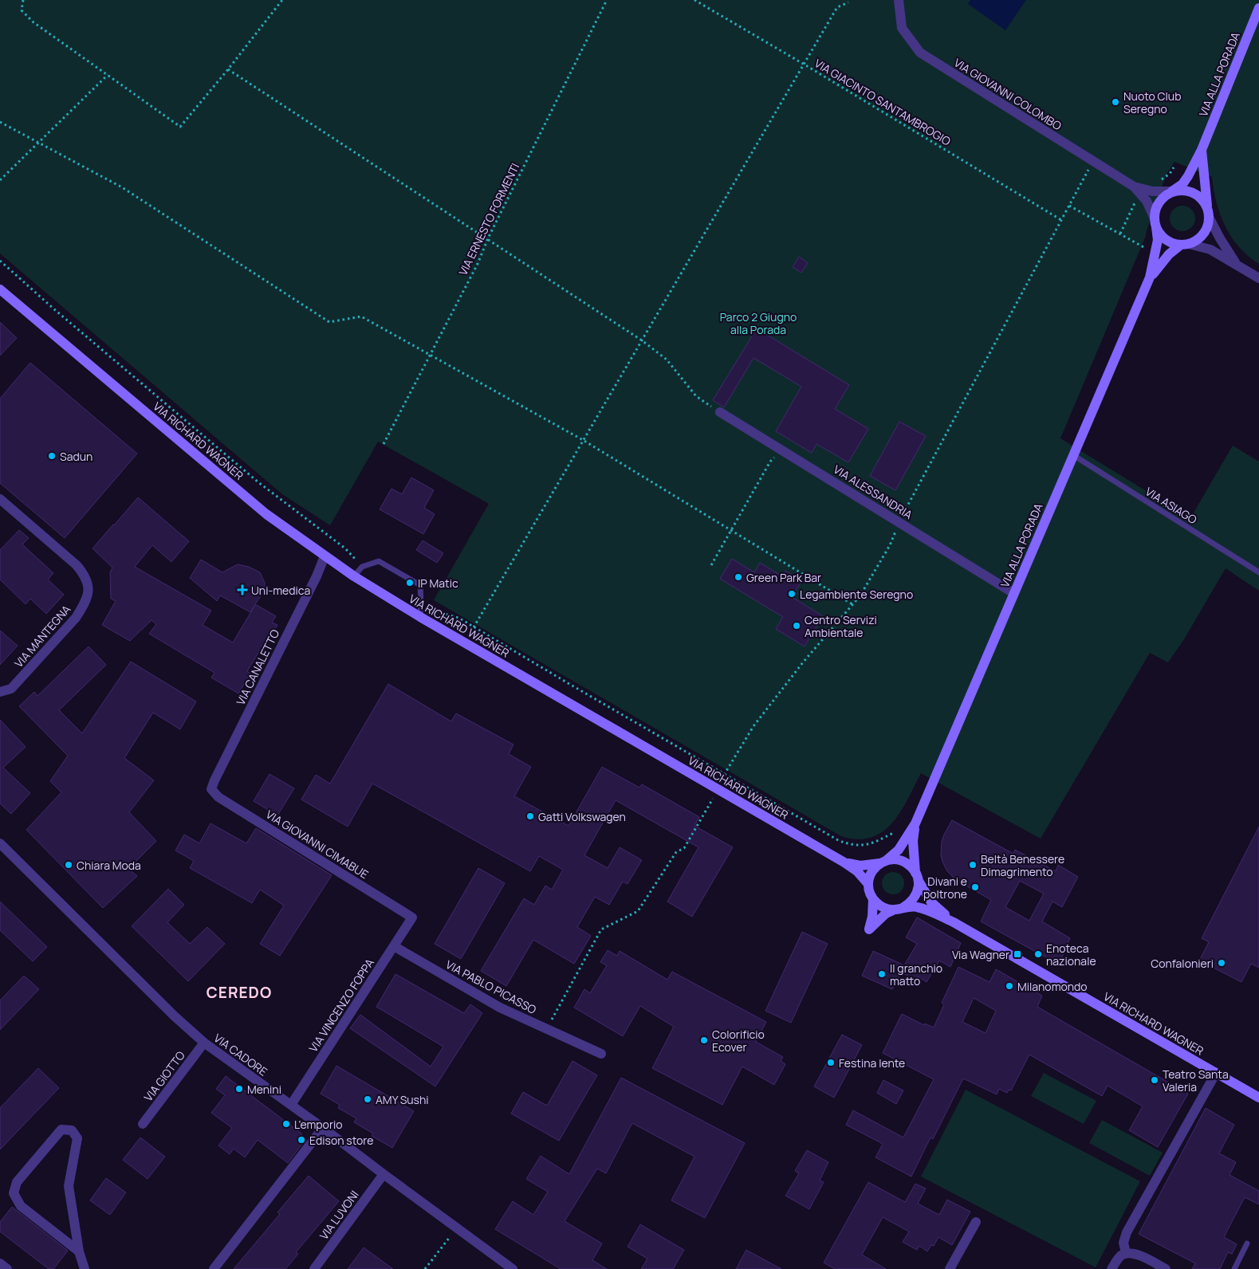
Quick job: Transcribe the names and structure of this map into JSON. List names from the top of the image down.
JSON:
{
  "streets": {
    "street": [
      "VIA ALLA PORADA",
      "VIA GIOVANNI COLOMBO",
      "VIA RICHARD WAGNER",
      "VIA ALESSANDRIA",
      "VIA MANTEGNA",
      "VIA CANALETTO",
      "VIA GIOVANNI CIMABUE",
      "VIA PABLO PICASSO",
      "VIA VINCENZO FOPPA",
      "VIA CADORE",
      "VIA GIOTTO",
      "VIA LUVONI"
    ],
    "lane": ["VIA ASIAGO"],
    "path": ["VIA GIACINTO SANTAMBROGIO", "VIA ERNESTO FORMENTI"]
  },
  "crossings": [
    ["VIA ALLA PORADA", "VIA GIOVANNI COLOMBO"],
    ["VIA ALLA PORADA", "VIA RICHARD WAGNER"],
    ["VIA ALLA PORADA", "VIA ALESSANDRIA"],
    ["VIA ALLA PORADA", "VIA ASIAGO"],
    ["VIA RICHARD WAGNER", "VIA CANALETTO"],
    ["VIA CANALETTO", "VIA GIOVANNI CIMABUE"],
    ["VIA GIOVANNI CIMABUE", "VIA VINCENZO FOPPA"],
    ["VIA PABLO PICASSO", "VIA VINCENZO FOPPA"],
    ["VIA VINCENZO FOPPA", "VIA CADORE"],
    ["VIA CADORE", "VIA GIOTTO"],
    ["VIA CADORE", "VIA LUVONI"]
  ],
  "districts": ["CEREDO"],
  "parks": ["Parco 2 Giugno alla Porada"],
  "places": {
    "other": [
      "Nuoto Club Seregno",
      "Sadun",
      "Green Park Bar",
      "IP Matic",
      "Legambiente Seregno",
      "Centro Servizi Ambientale",
      "Gatti Volkswagen",
      "Chiara Moda",
      "Beltà Benessere Dimagrimento",
      "Divani e poltrone",
      "Enoteca nazionale",
      "Confalonieri",
      "Il granchio matto",
      "Milanomondo",
      "Colorificio Ecover",
      "Festina lente",
      "Teatro Santa Valeria",
      "Menini",
      "AMY Sushi",
      "L'emporio",
      "Edison store"
    ],
    "health": ["Uni-medica"],
    "transit": ["Via Wagner"]
  }
}
